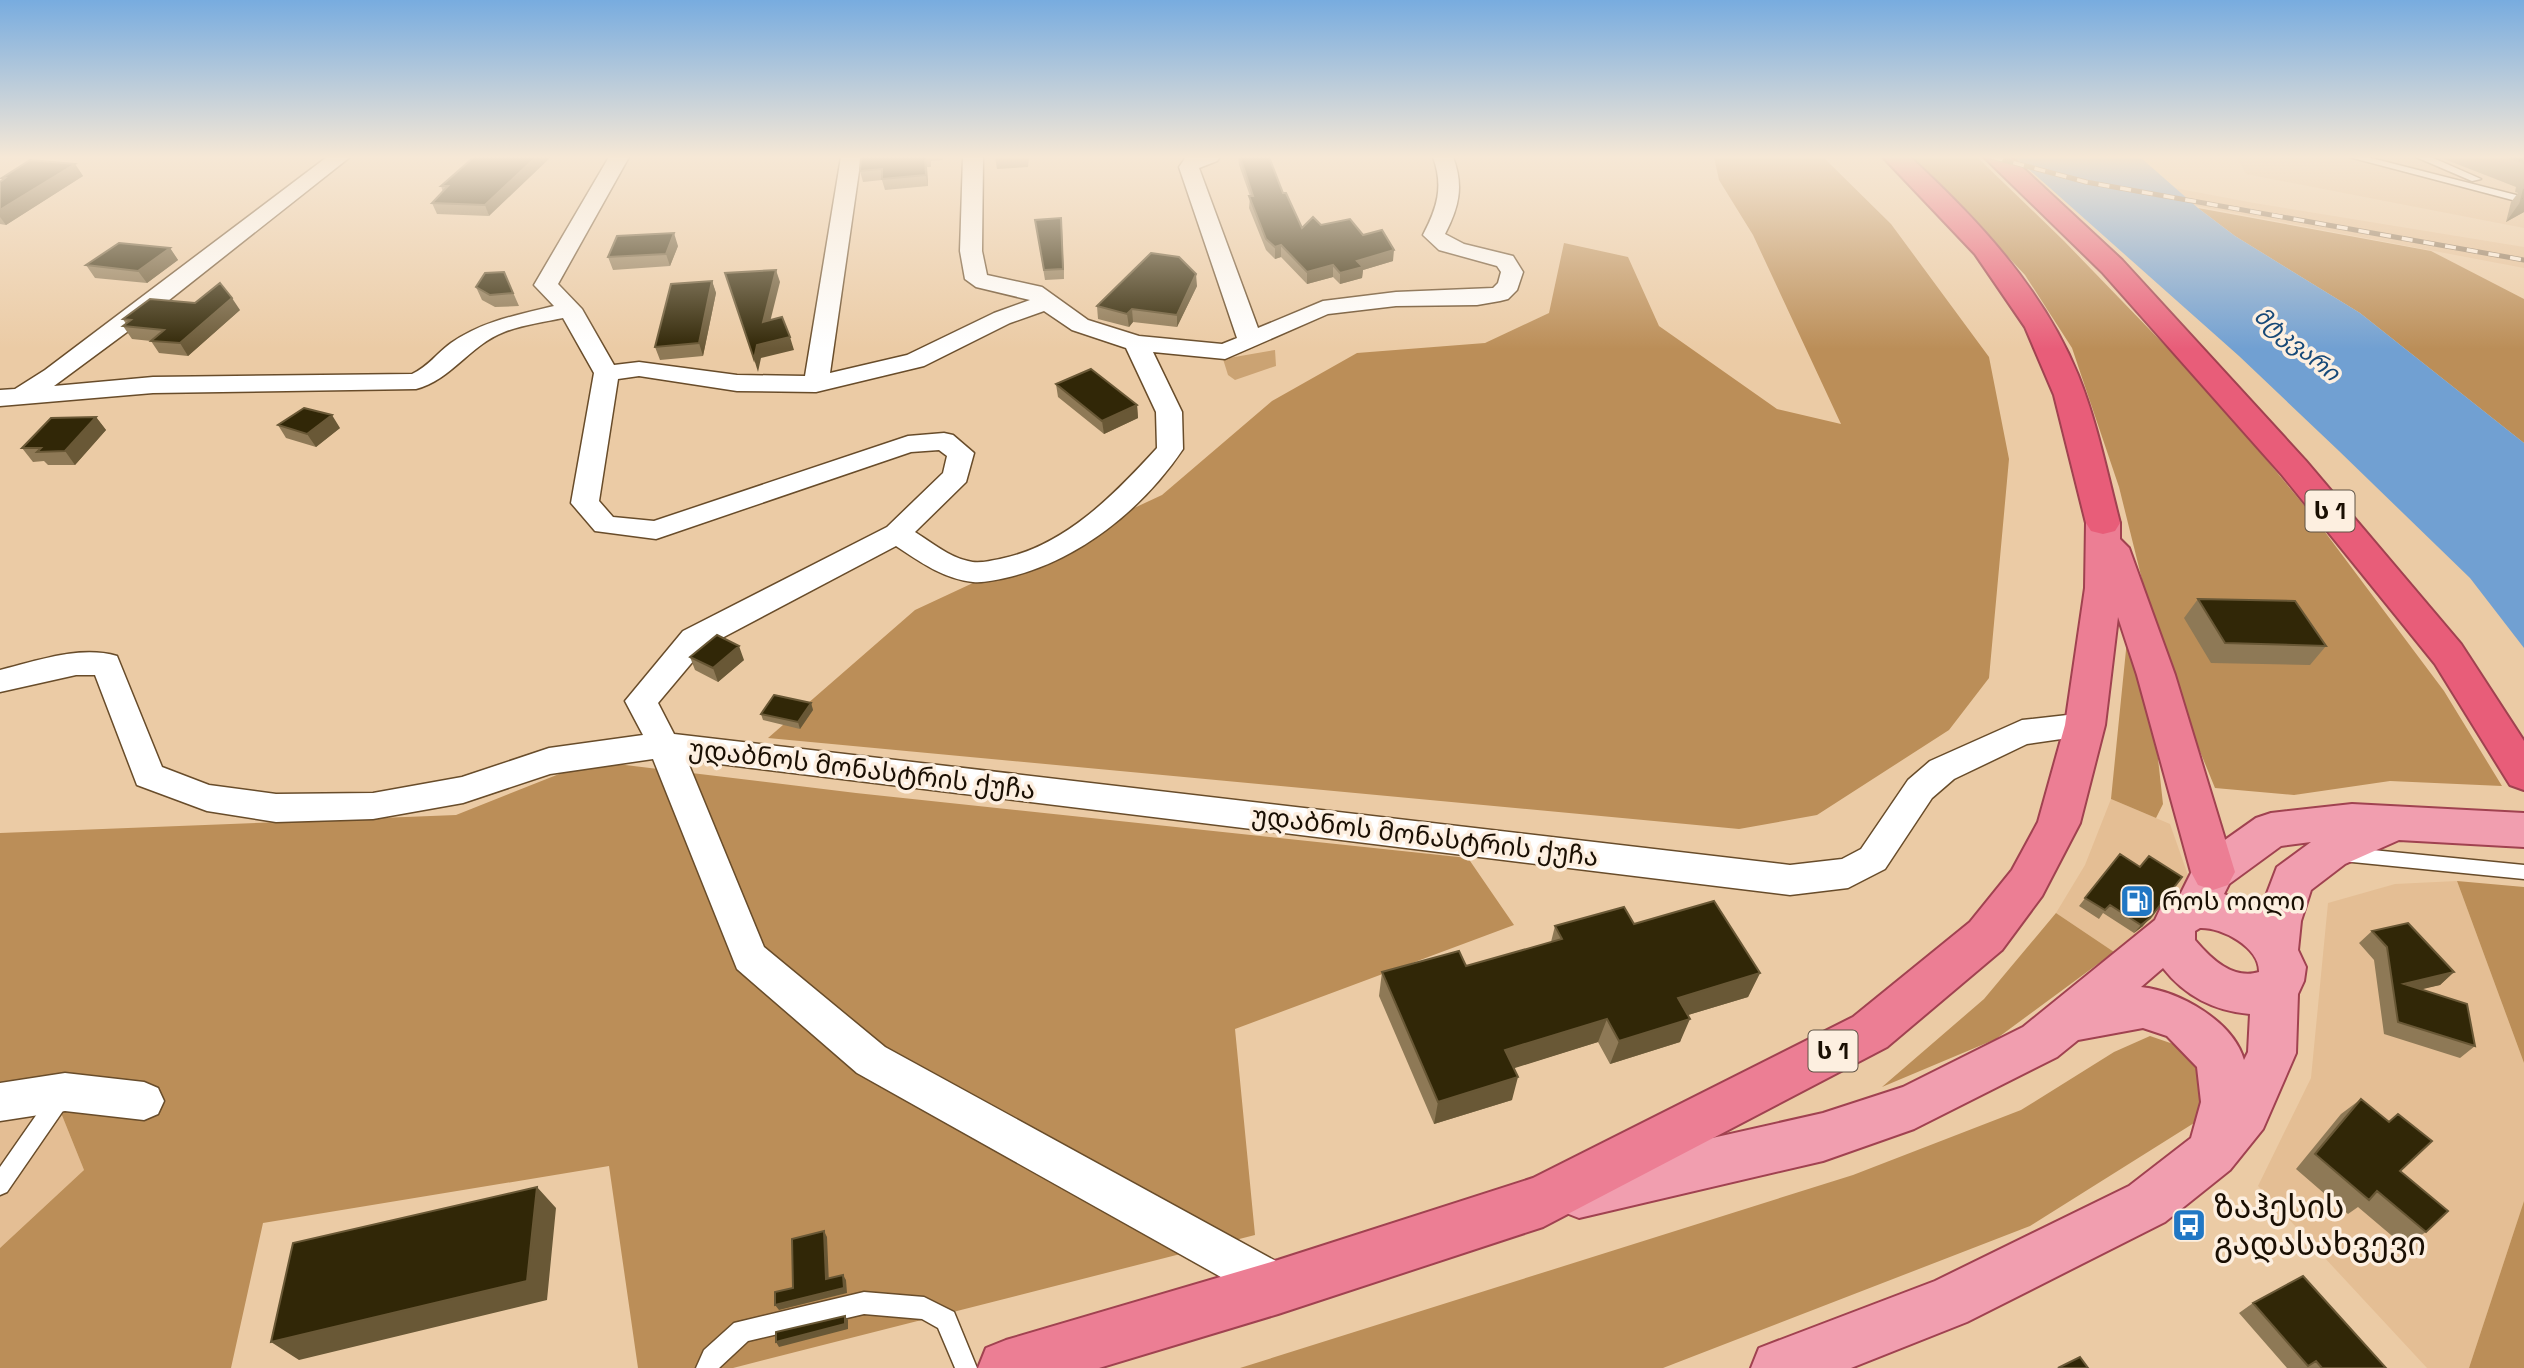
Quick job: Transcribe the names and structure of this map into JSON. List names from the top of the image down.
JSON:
{
  "streets": {
    "highway": ["ს 1"],
    "street": ["უდაბნოს მონასტრის ქუჩა"]
  },
  "crossings": [
    ["ს 1", "უდაბნოს მონასტრის ქუჩა"]
  ],
  "water": ["მტკვარი"],
  "places": {
    "fuel station": ["როს ოილი"],
    "bus stop": ["ზაჰესის გადასახვევი"]
  }
}
